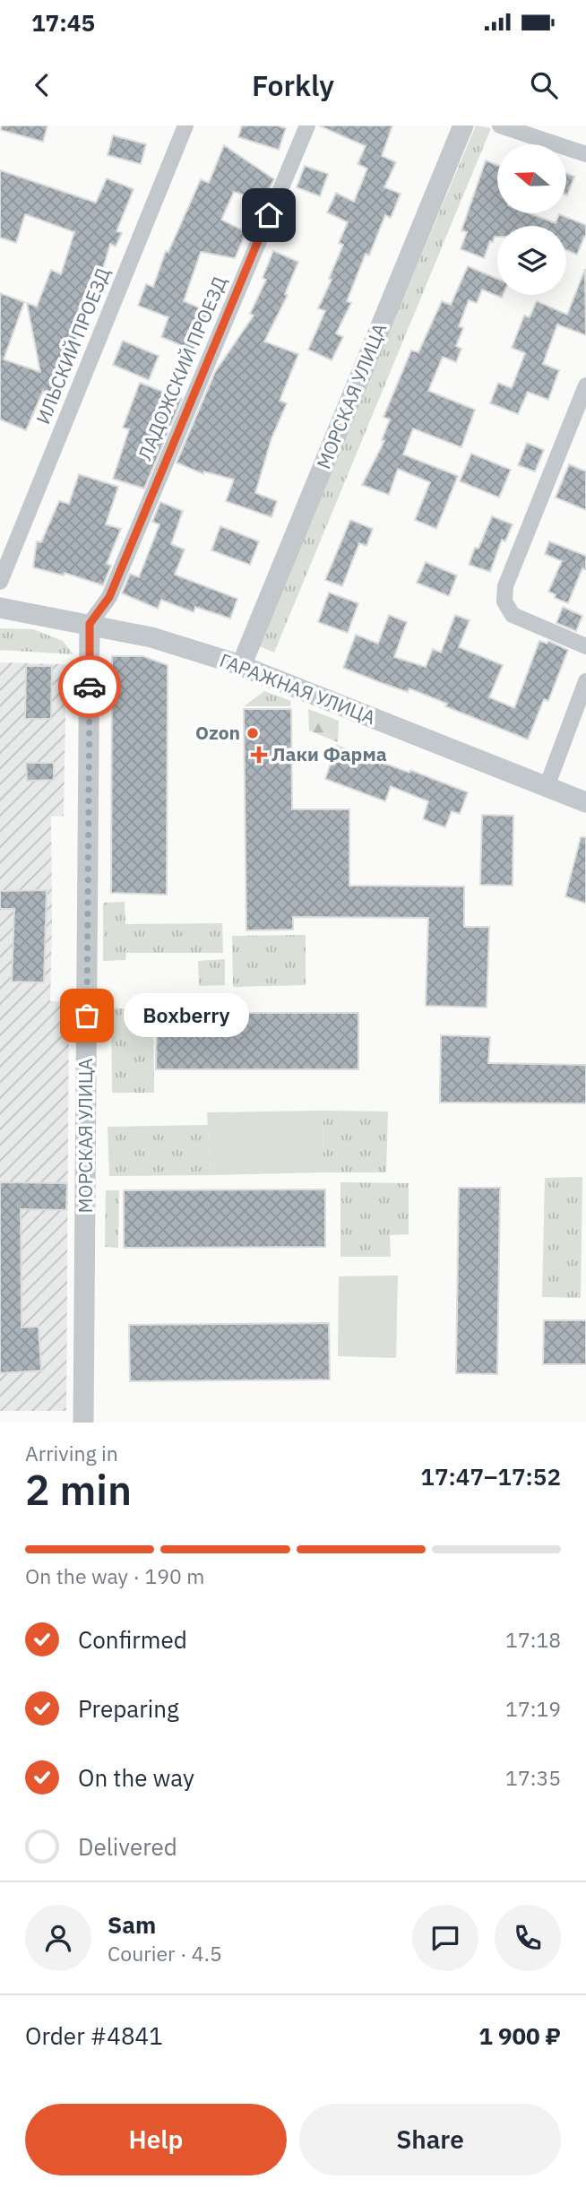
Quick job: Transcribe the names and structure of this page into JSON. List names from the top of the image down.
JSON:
{
  "streets": {
    "street": [
      "ИЛЬСКИЙ ПРОЕЗД",
      "ЛАДОЖСКИЙ ПРОЕЗД",
      "МОРСКАЯ УЛИЦА",
      "ГАРАЖНАЯ УЛИЦА"
    ]
  },
  "crossings": [
    ["ЛАДОЖСКИЙ ПРОЕЗД", "МОРСКАЯ УЛИЦА"],
    ["ЛАДОЖСКИЙ ПРОЕЗД", "ГАРАЖНАЯ УЛИЦА"],
    ["МОРСКАЯ УЛИЦА", "ГАРАЖНАЯ УЛИЦА"]
  ],
  "places": {
    "other": ["Ozon", "Boxberry"],
    "health": ["Лаки Фарма"]
  },
  "north": "left",
  "page": {
    "status": "17:45",
    "header": "Forkly",
    "bubble": "Boxberry",
    "heading": ["2 min", "Arriving in", "17:47–17:52"],
    "panel": [
      "Sam",
      "Courier · 4.5",
      "Order #4841",
      "1 900 ₽"
    ],
    "bar": "On the way · 190 m",
    "list": [
      ["Confirmed", "17:18"],
      ["Preparing", "17:19"],
      ["On the way", "17:35"],
      "Delivered"
    ],
    "buttons": ["Help", "Share"]
  }
}
